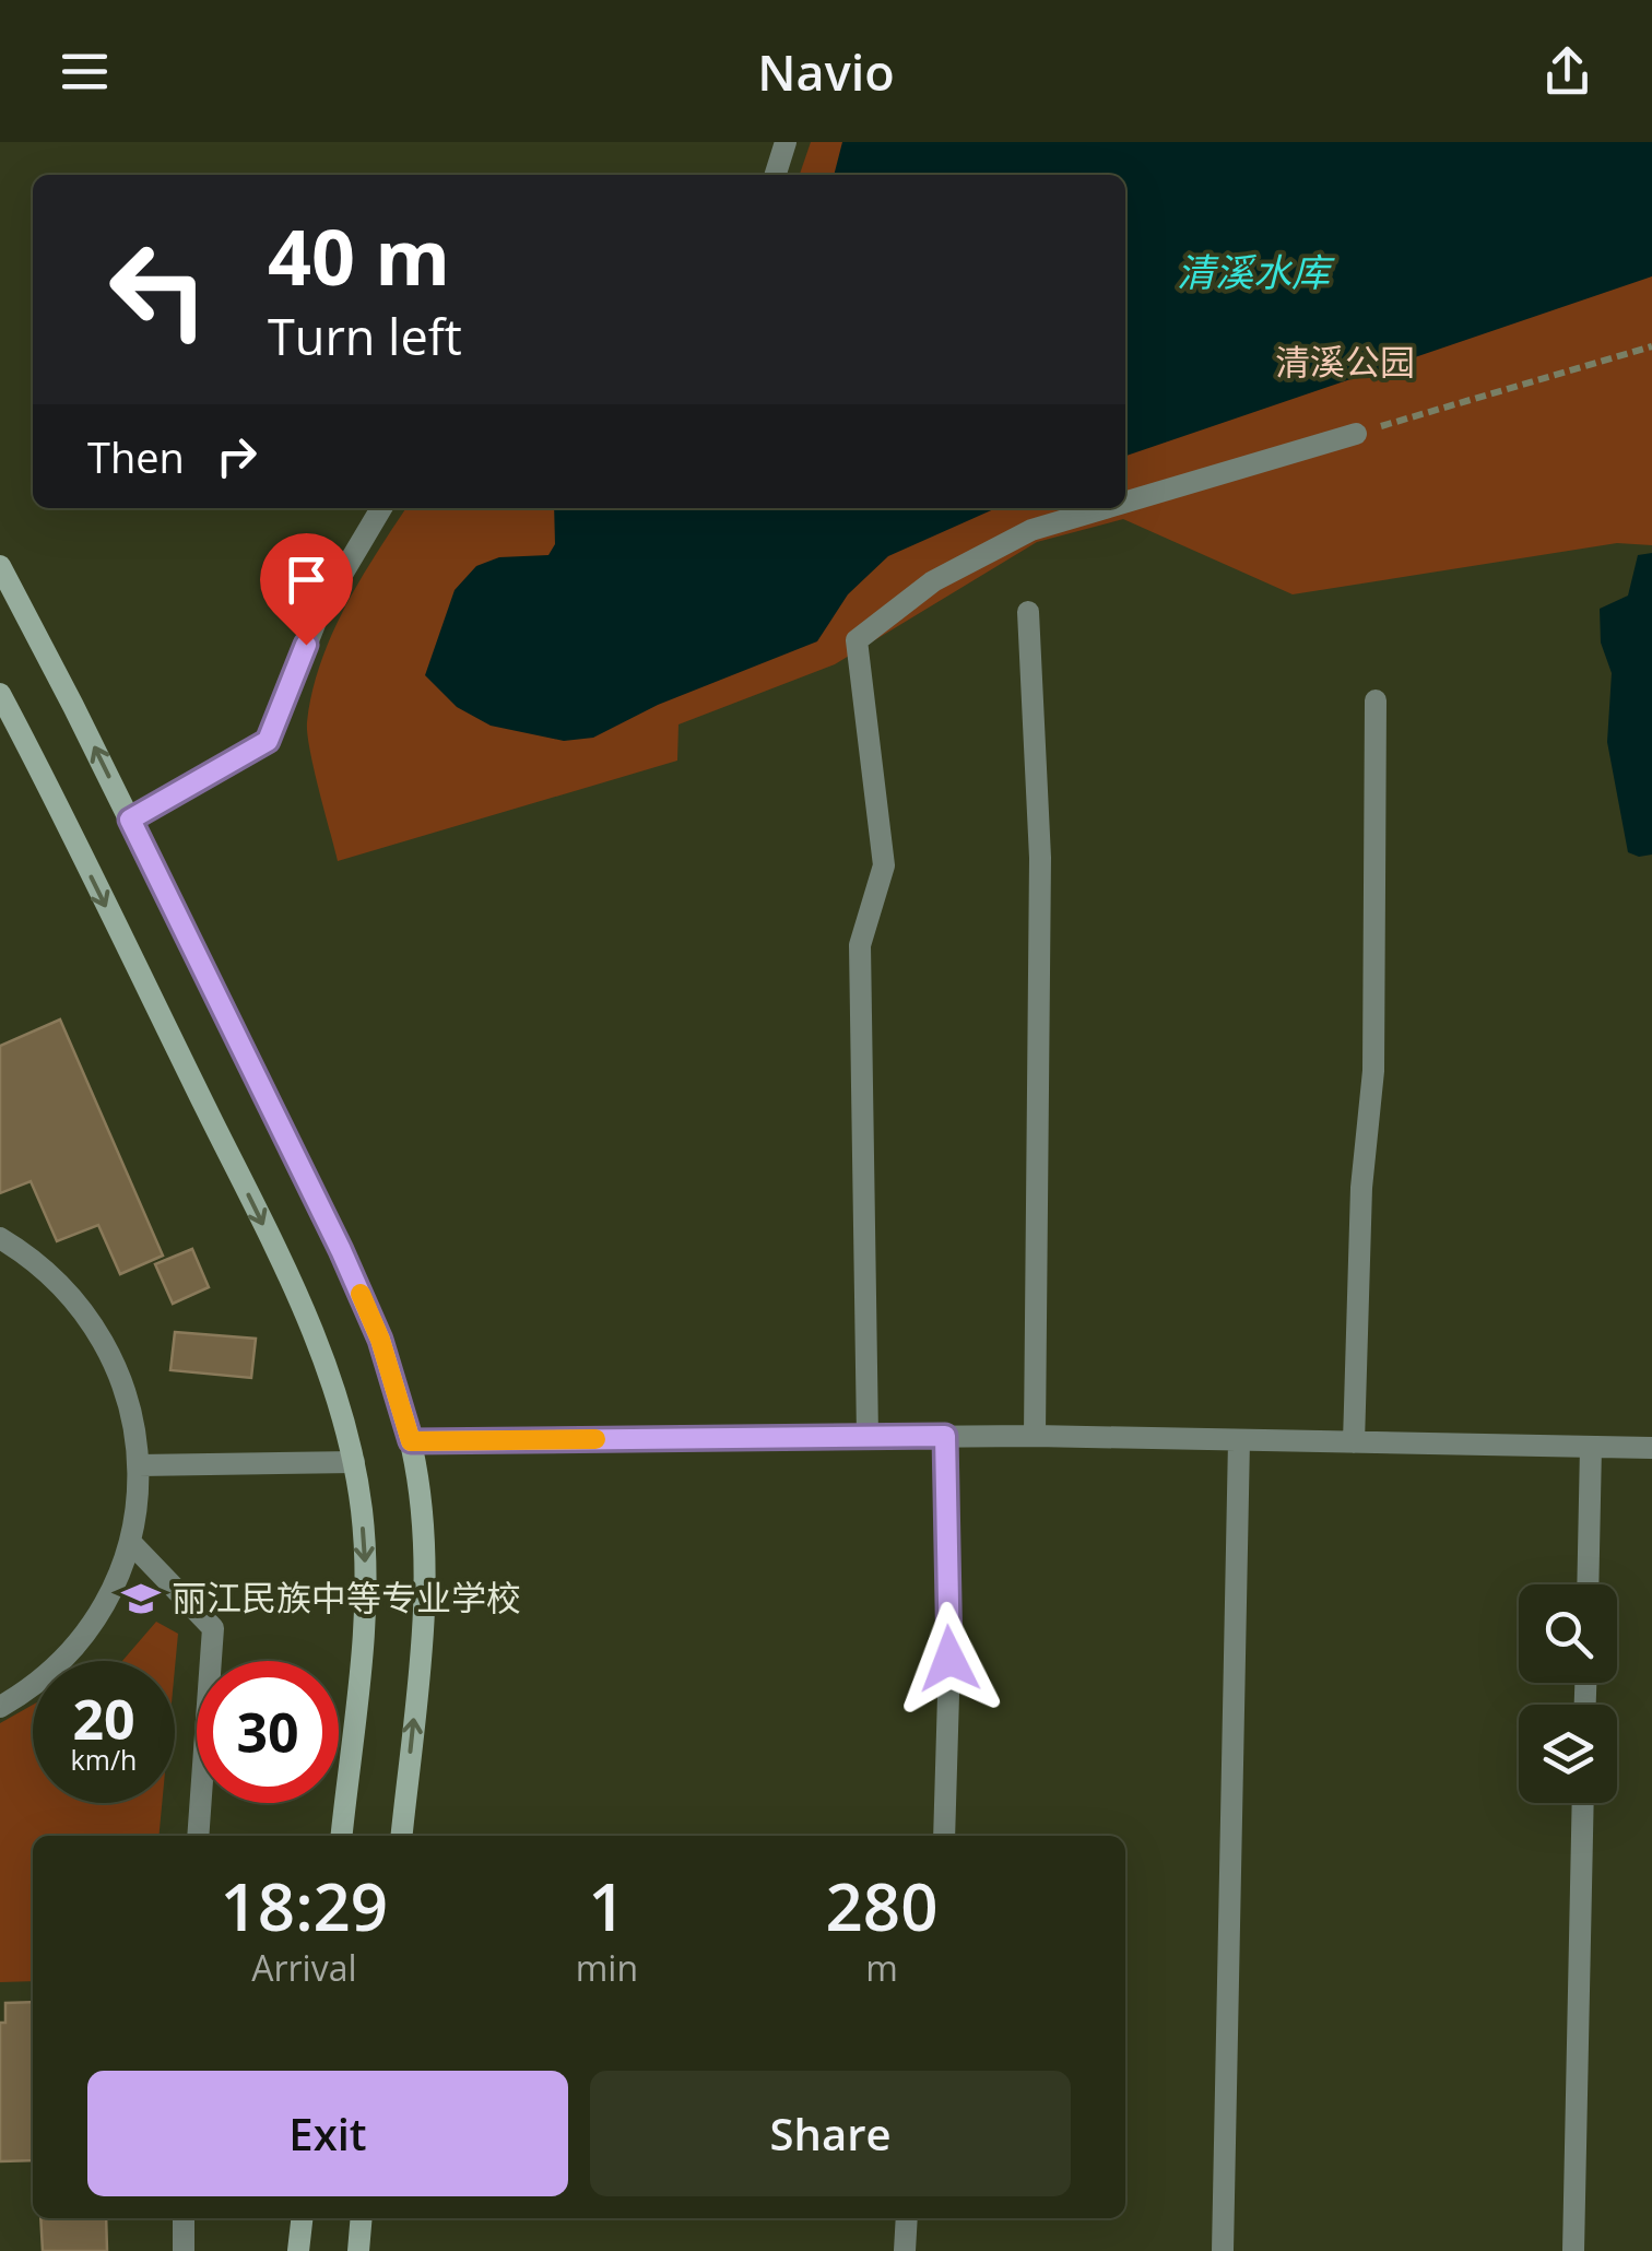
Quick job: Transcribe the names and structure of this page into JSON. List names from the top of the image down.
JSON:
{
  "water": ["清溪水库"],
  "parks": ["清溪公园"],
  "places": {
    "school or university": ["丽江民族中等专业学校"]
  },
  "page": {
    "header": "Navio",
    "turn": ["40 m", "Turn left"],
    "then": "Then",
    "speed": "20 km/h",
    "limit": "30",
    "eta": [
      "18:29",
      "Arrival",
      "1",
      "min",
      "280",
      "m"
    ],
    "buttons": ["Exit", "Share"]
  }
}
